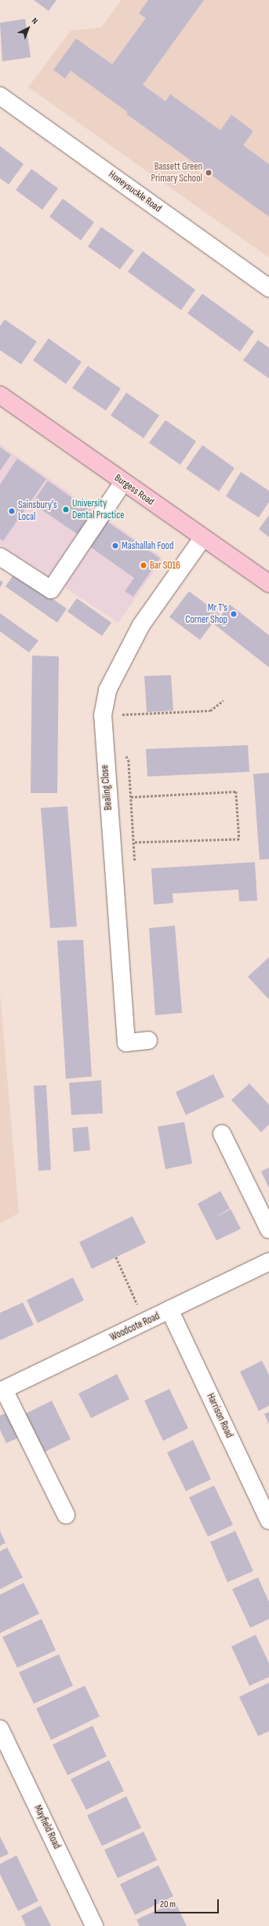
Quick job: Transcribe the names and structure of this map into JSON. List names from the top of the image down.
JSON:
{
  "streets": {
    "main road": ["Burgess Road"],
    "street": [
      "Honeysuckle Road",
      "Bealing Close",
      "Woodcote Road",
      "Harrison Road",
      "Mayfield Road"
    ]
  },
  "crossings": [
    ["Burgess Road", "Bealing Close"],
    ["Woodcote Road", "Harrison Road"]
  ],
  "places": [
    "Bassett Green Primary School",
    "University Dental Practice",
    "Sainsbury's Local",
    "Mashallah Food",
    "Bar SO16",
    "Mr T’s Corner Shop"
  ],
  "scale_bar": "20 m",
  "north": "top right"
}
